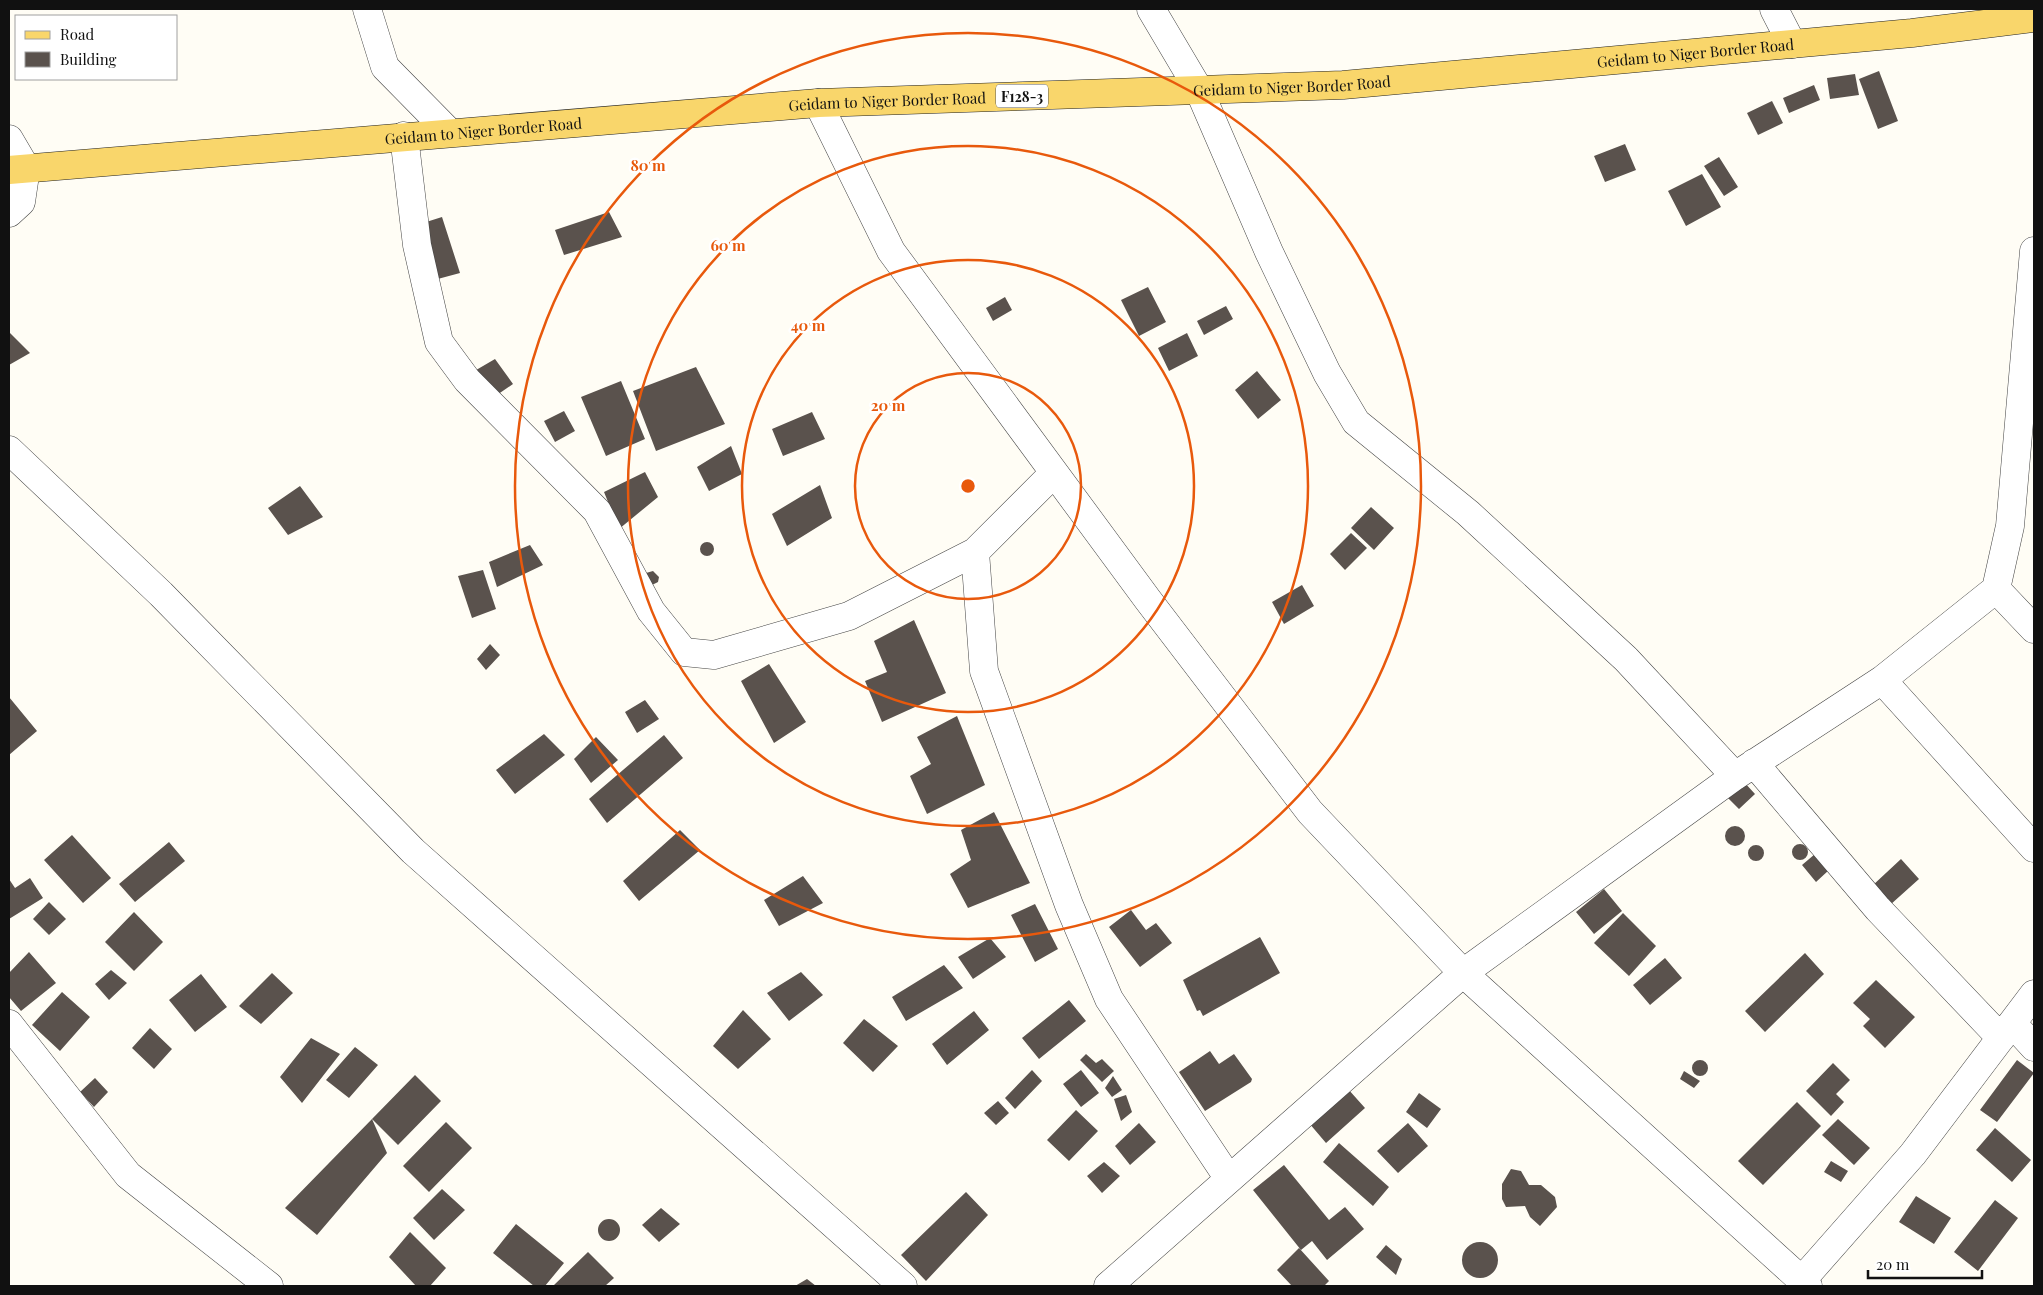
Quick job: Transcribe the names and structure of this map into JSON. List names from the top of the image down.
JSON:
{
  "streets": {
    "main road": ["Geidam to Niger Border Road", "F128-3"]
  },
  "legend": ["Road", "Building"],
  "scale_bar": "20 m",
  "rings": [
    "80 m",
    "60 m",
    "40 m",
    "20 m"
  ]
}
